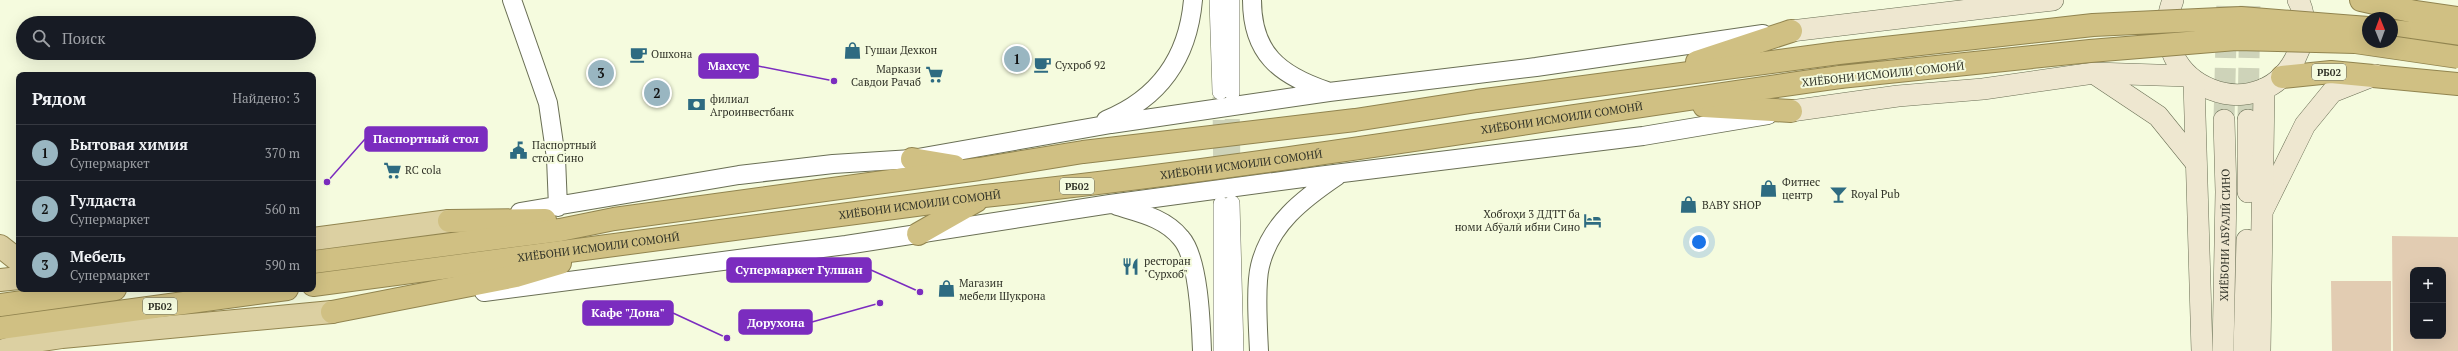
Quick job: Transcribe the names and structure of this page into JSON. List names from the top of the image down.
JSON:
{
  "streets": {
    "highway": ["РБ02", "ХИЁБОНИ ИСМОИЛИ СОМОНӢ"],
    "main road": ["ХИЁБОНИ АБӮАЛӢ СИНО"]
  },
  "places": {
    "shop": [
      "Гушаи Дехкон",
      "Фитнес центр",
      "BABY SHOP",
      "Магазин мебели Шукрона"
    ],
    "cafe": ["Ошхона", "Сухроб 92"],
    "supermarket": ["Маркази Савдои Рачаб", "RC cola"],
    "other": [
      "Махсус",
      "Паспортный стол",
      "Супермаркет Гулшан",
      "Дорухона",
      "Кафе \"Дона\""
    ],
    "bank": ["филиал Агроинвестбанк"],
    "public building": ["Паспортный стол Сино"],
    "bar": ["Royal Pub"],
    "hotel": ["Хобгоҳи 3 ДДТТ ба номи Абӯалӣ ибни Сино"],
    "restaurant": ["ресторан \"Сурхоб\""]
  },
  "north": "top",
  "page": {
    "search": "Поиск",
    "pins": ["1", "3", "2"],
    "heading": ["Рядом", "Найдено: 3"],
    "list": [
      {
        "mark": "1",
        "name": "Бытовая химия",
        "note": "Супермаркет",
        "value": "370 m"
      },
      {
        "mark": "2",
        "name": "Гулдаста",
        "note": "Супермаркет",
        "value": "560 m"
      },
      {
        "mark": "3",
        "name": "Мебель",
        "note": "Супермаркет",
        "value": "590 m"
      }
    ],
    "map_buttons": ["+", "−"]
  }
}
